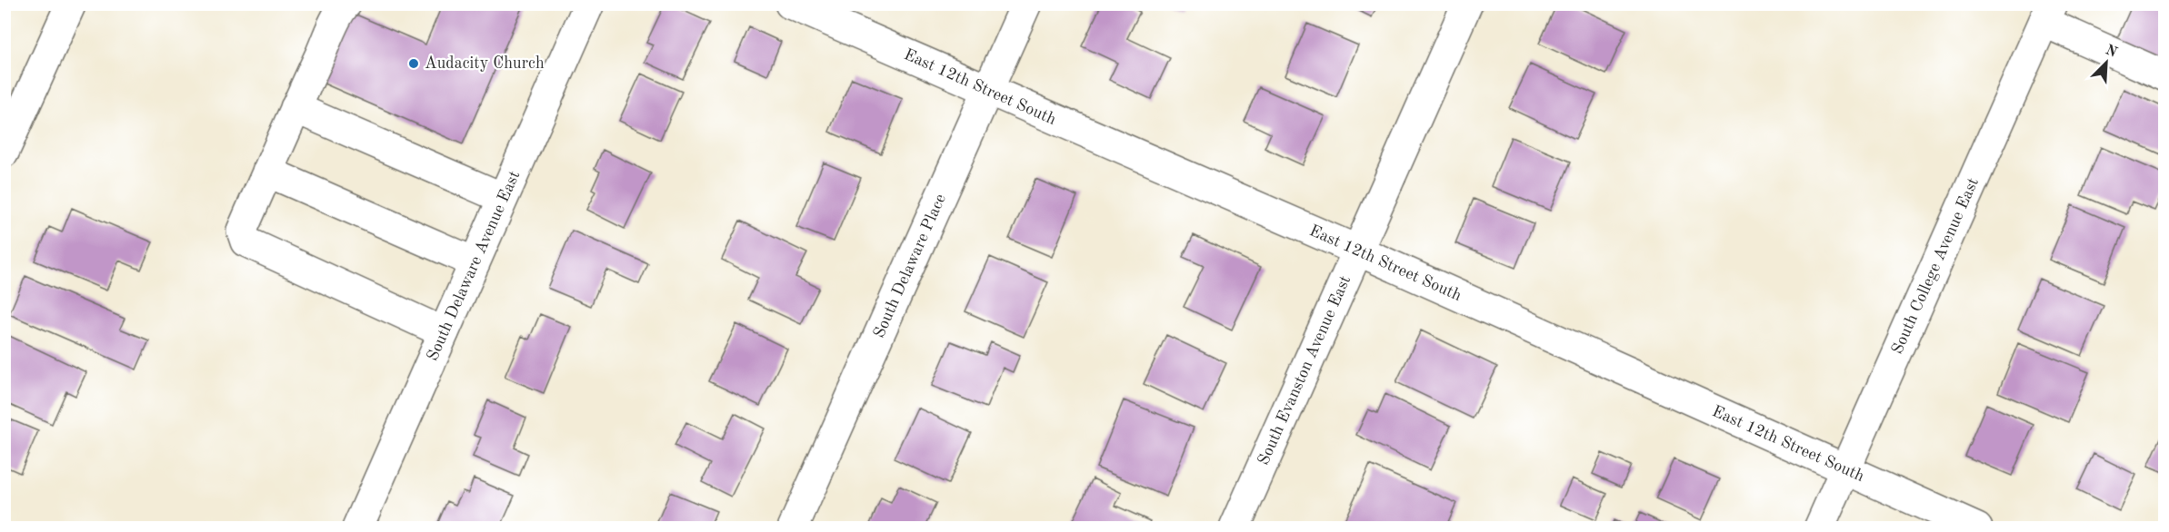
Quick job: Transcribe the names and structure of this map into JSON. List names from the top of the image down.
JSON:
{
  "streets": {
    "street": [
      "East 12th Street South",
      "South Delaware Avenue East",
      "South Delaware Place",
      "South College Avenue East",
      "South Evanston Avenue East"
    ]
  },
  "crossings": [
    ["East 12th Street South", "South Delaware Place"],
    ["East 12th Street South", "South College Avenue East"],
    ["East 12th Street South", "South Evanston Avenue East"]
  ],
  "places": ["Audacity Church"],
  "north": "top right"
}
